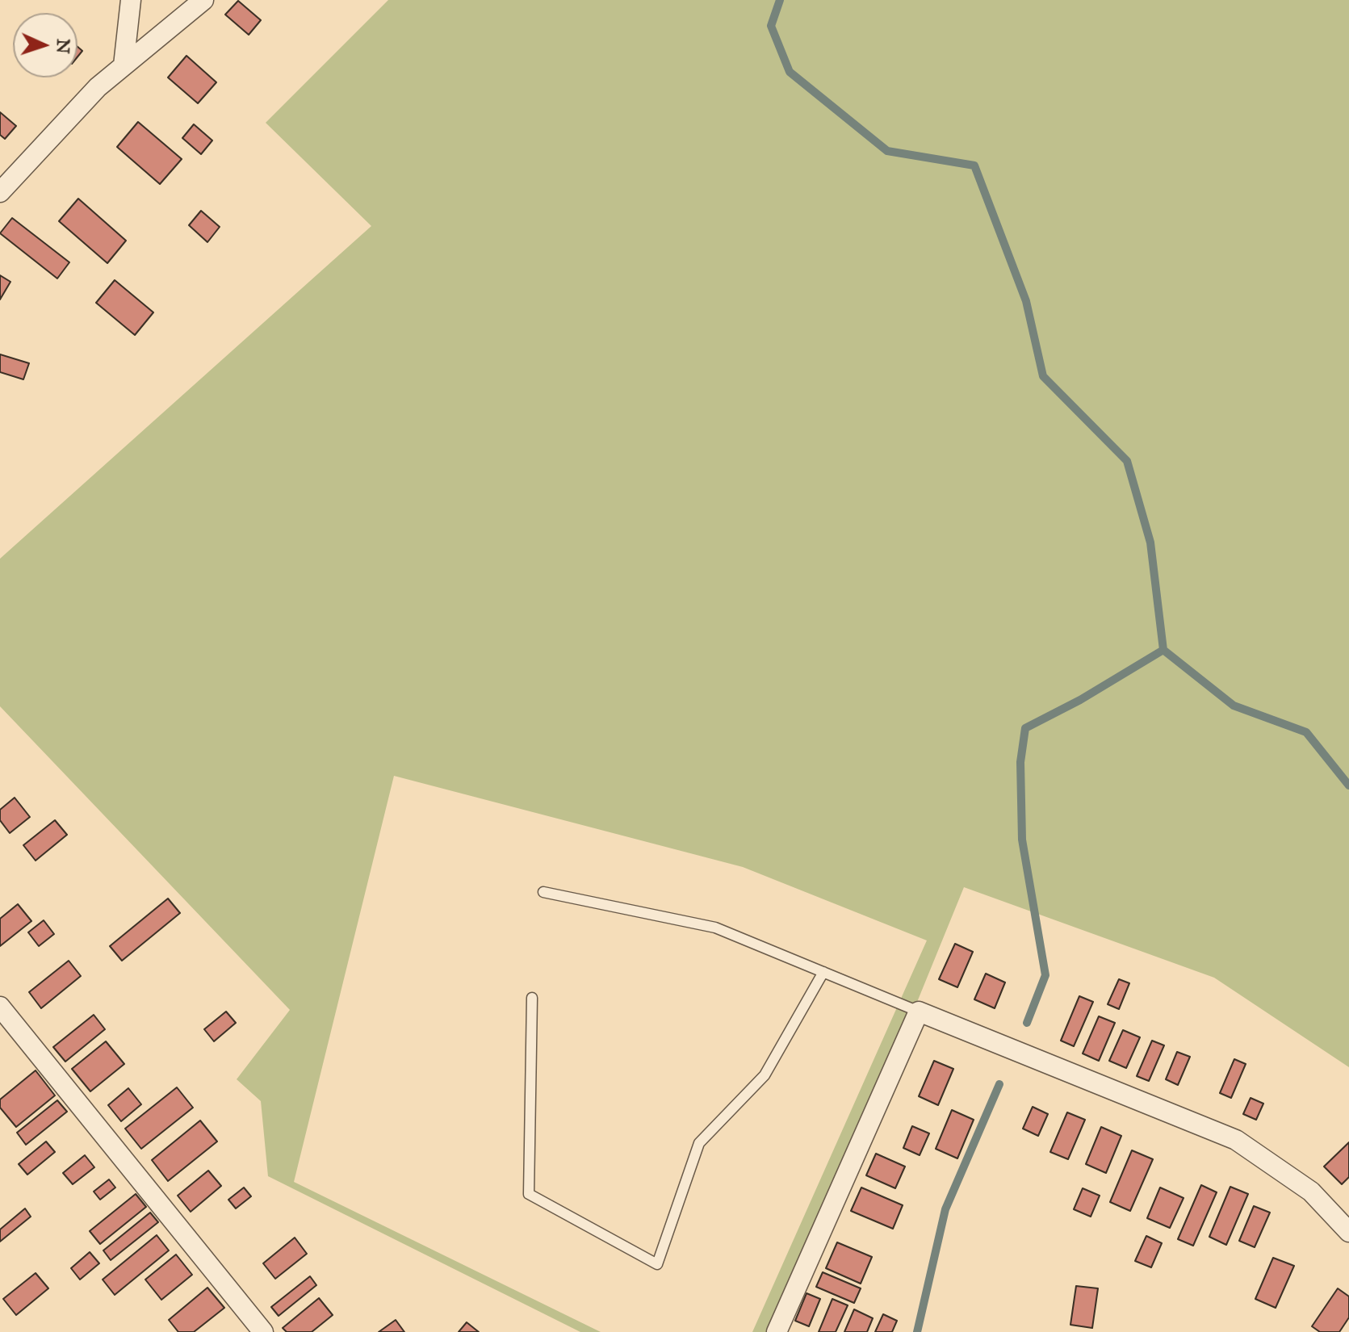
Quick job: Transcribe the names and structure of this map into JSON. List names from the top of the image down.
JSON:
{
  "north": "right"
}
